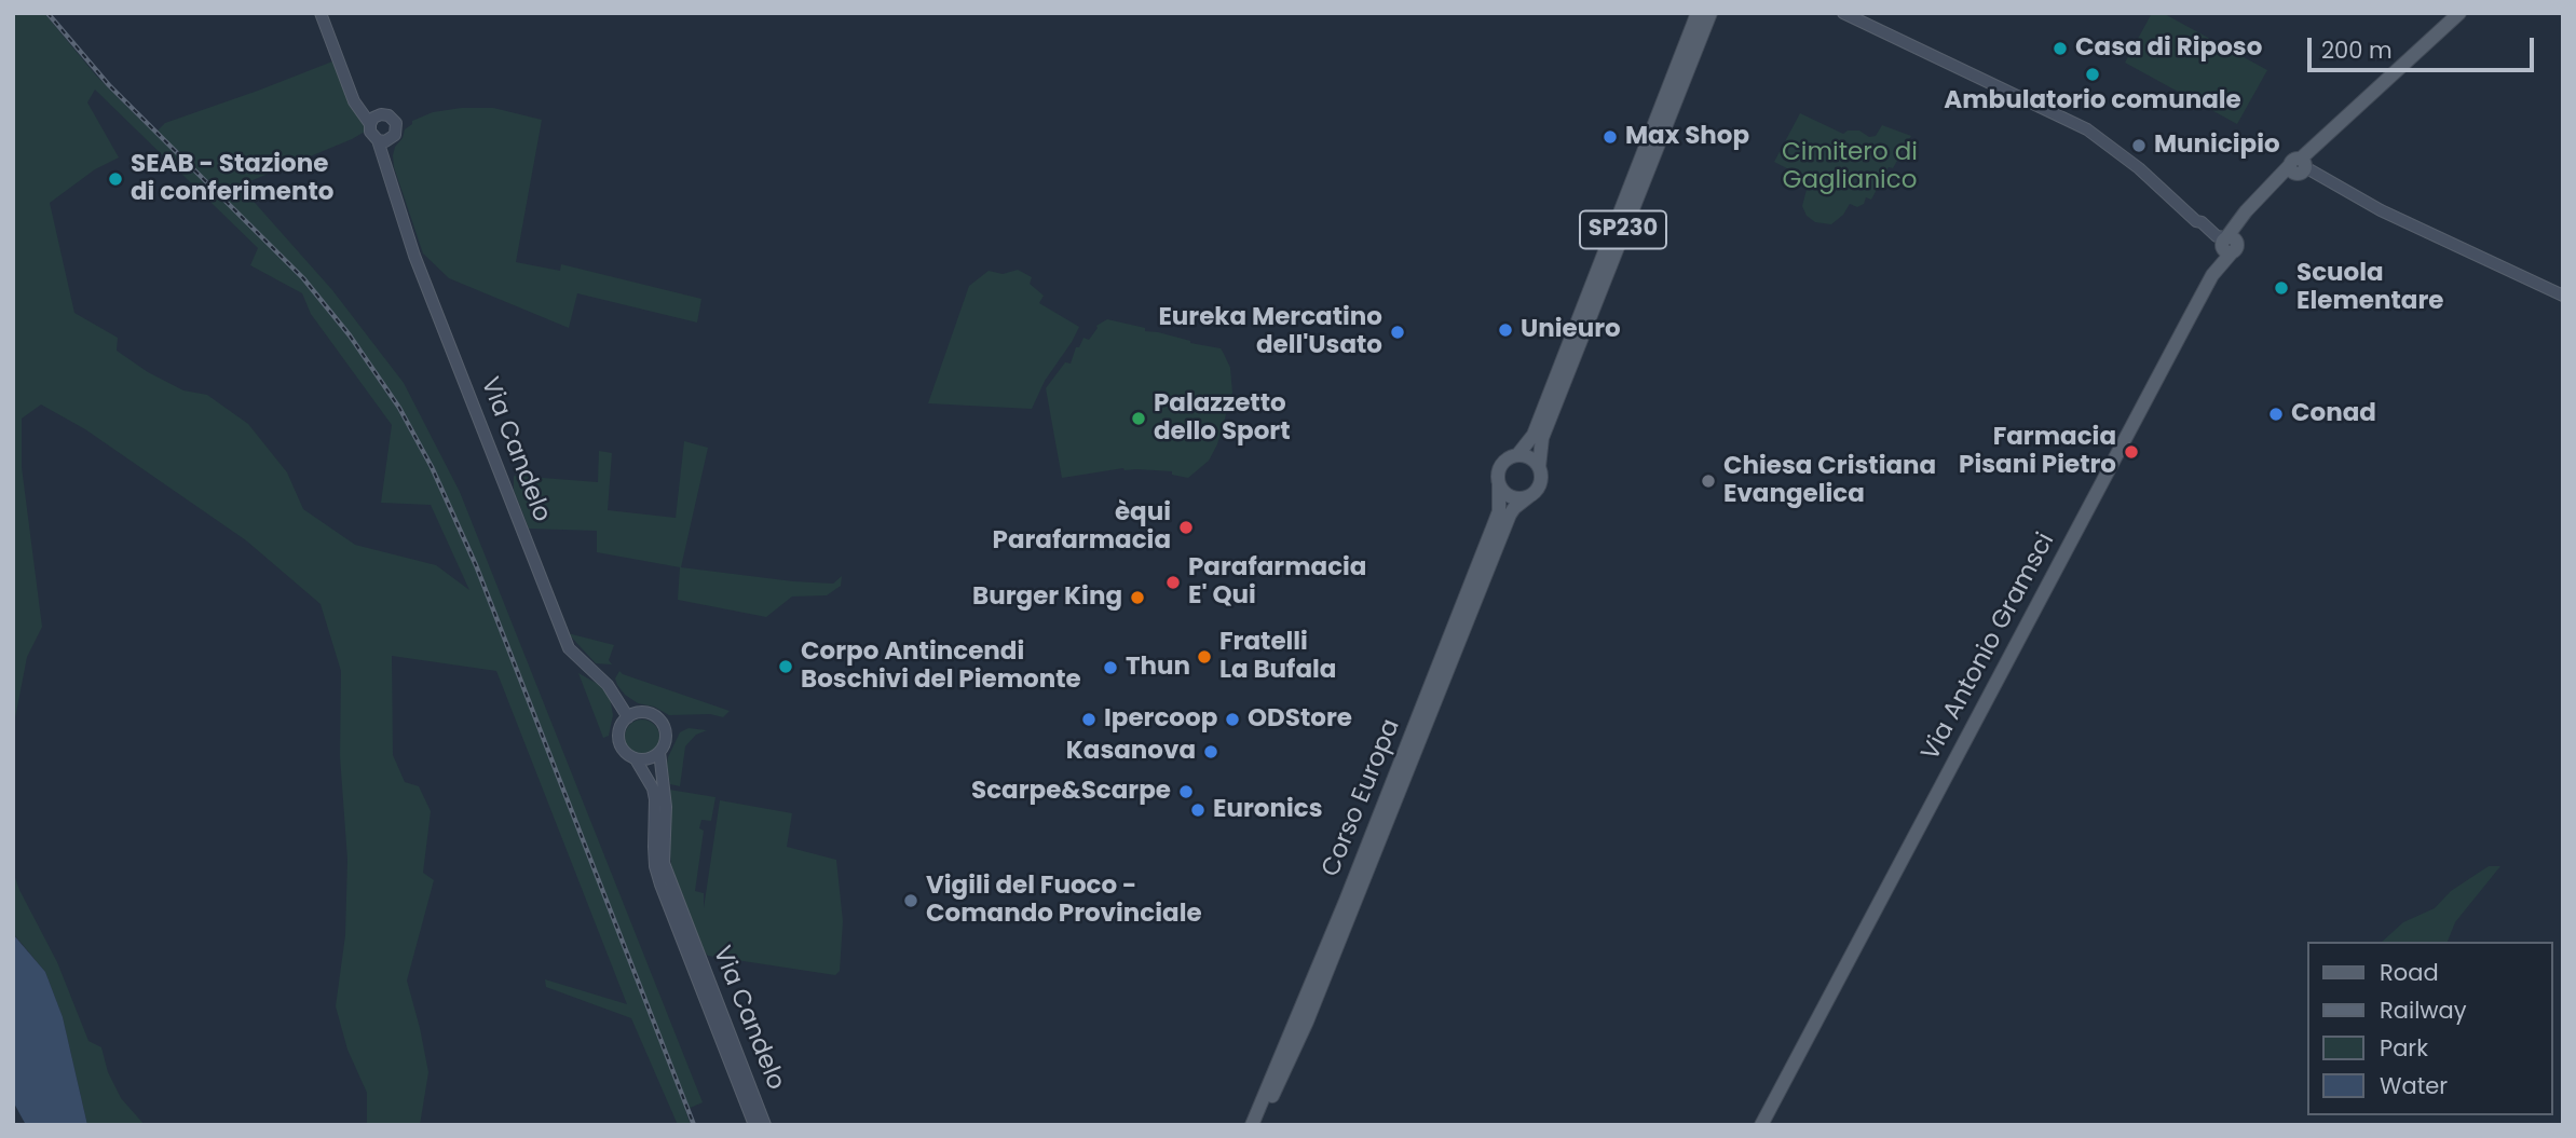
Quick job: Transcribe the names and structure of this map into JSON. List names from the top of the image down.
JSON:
{
  "streets": {
    "main road": ["SP230", "Via Antonio Gramsci", "Corso Europa"],
    "street": ["Via Candelo"]
  },
  "crossings": [
    ["SP230", "Corso Europa"]
  ],
  "parks": ["Cimitero di Gaglianico"],
  "places": [
    "Casa di Riposo",
    "Ambulatorio comunale",
    "Max Shop",
    "Municipio",
    "SEAB - Stazione di conferimento",
    "Scuola Elementare",
    "Unieuro",
    "Eureka Mercatino dell'Usato",
    "Conad",
    "Palazzetto dello Sport",
    "Farmacia Pisani Pietro",
    "Chiesa Cristiana Evangelica",
    "èqui Parafarmacia",
    "Parafarmacia E' Qui",
    "Burger King",
    "Fratelli La Bufala",
    "Corpo Antincendi Boschivi del Piemonte",
    "Thun",
    "Ipercoop",
    "ODStore",
    "Kasanova",
    "Scarpe&Scarpe",
    "Euronics",
    "Vigili del Fuoco - Comando Provinciale"
  ],
  "legend": [
    "Road",
    "Railway",
    "Park",
    "Water"
  ],
  "scale_bar": "200 m"
}
